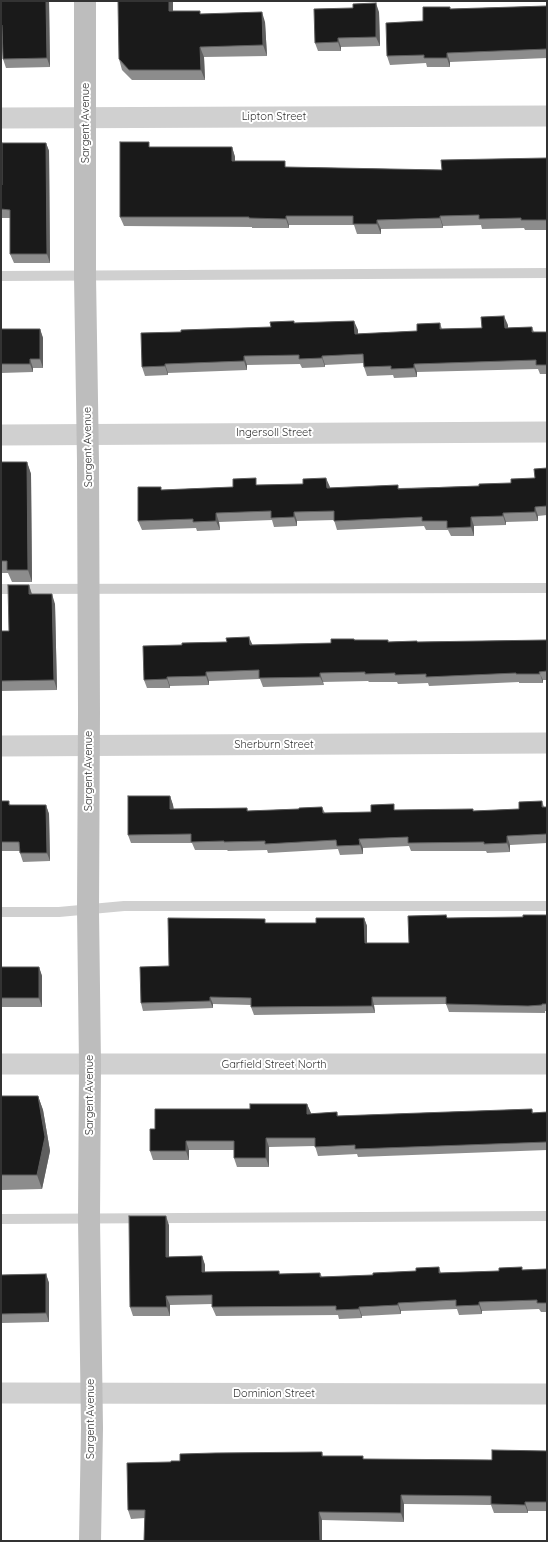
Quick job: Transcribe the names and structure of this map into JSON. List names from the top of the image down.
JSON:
{
  "streets": {
    "main road": ["Sargent Avenue"],
    "street": [
      "Lipton Street",
      "Ingersoll Street",
      "Sherburn Street",
      "Garfield Street North",
      "Dominion Street"
    ]
  },
  "crossings": [
    ["Lipton Street", "Sargent Avenue"],
    ["Sargent Avenue", "Ingersoll Street"],
    ["Sargent Avenue", "Sherburn Street"],
    ["Sargent Avenue", "Garfield Street North"],
    ["Sargent Avenue", "Dominion Street"]
  ]
}
